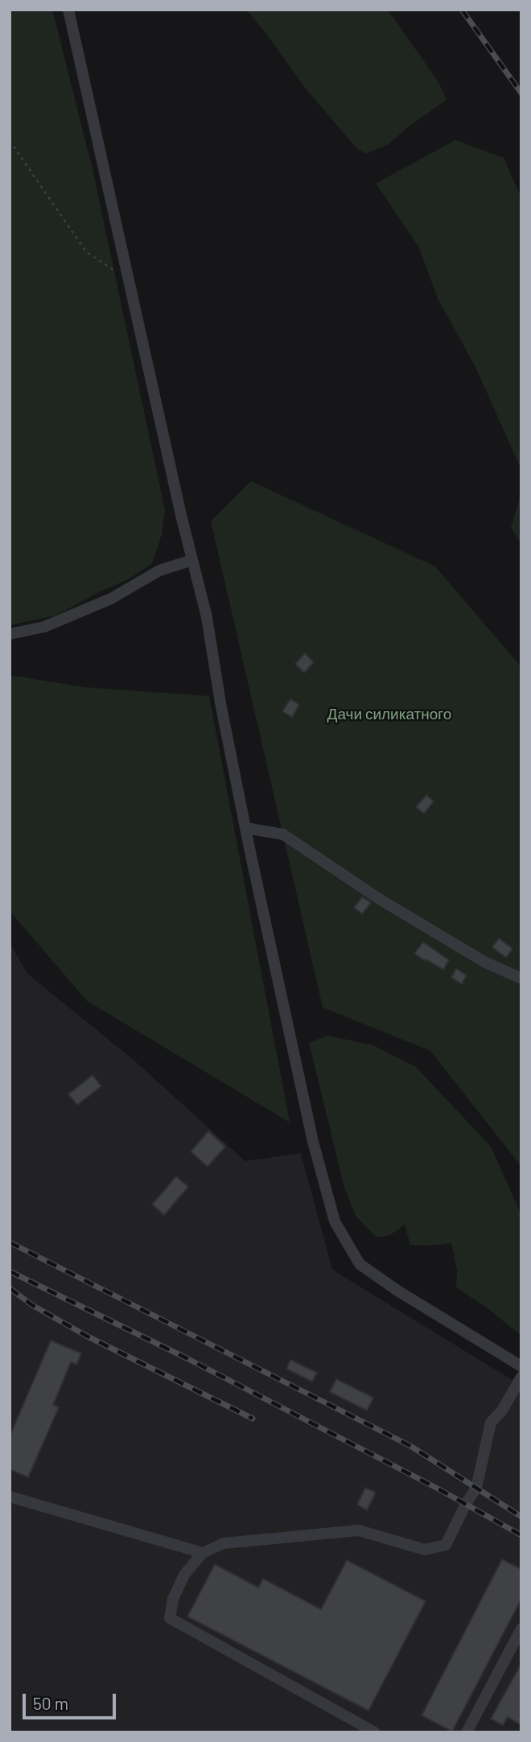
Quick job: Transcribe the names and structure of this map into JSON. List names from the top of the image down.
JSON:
{
  "parks": ["Дачи силикатного"],
  "scale_bar": "50 m"
}
